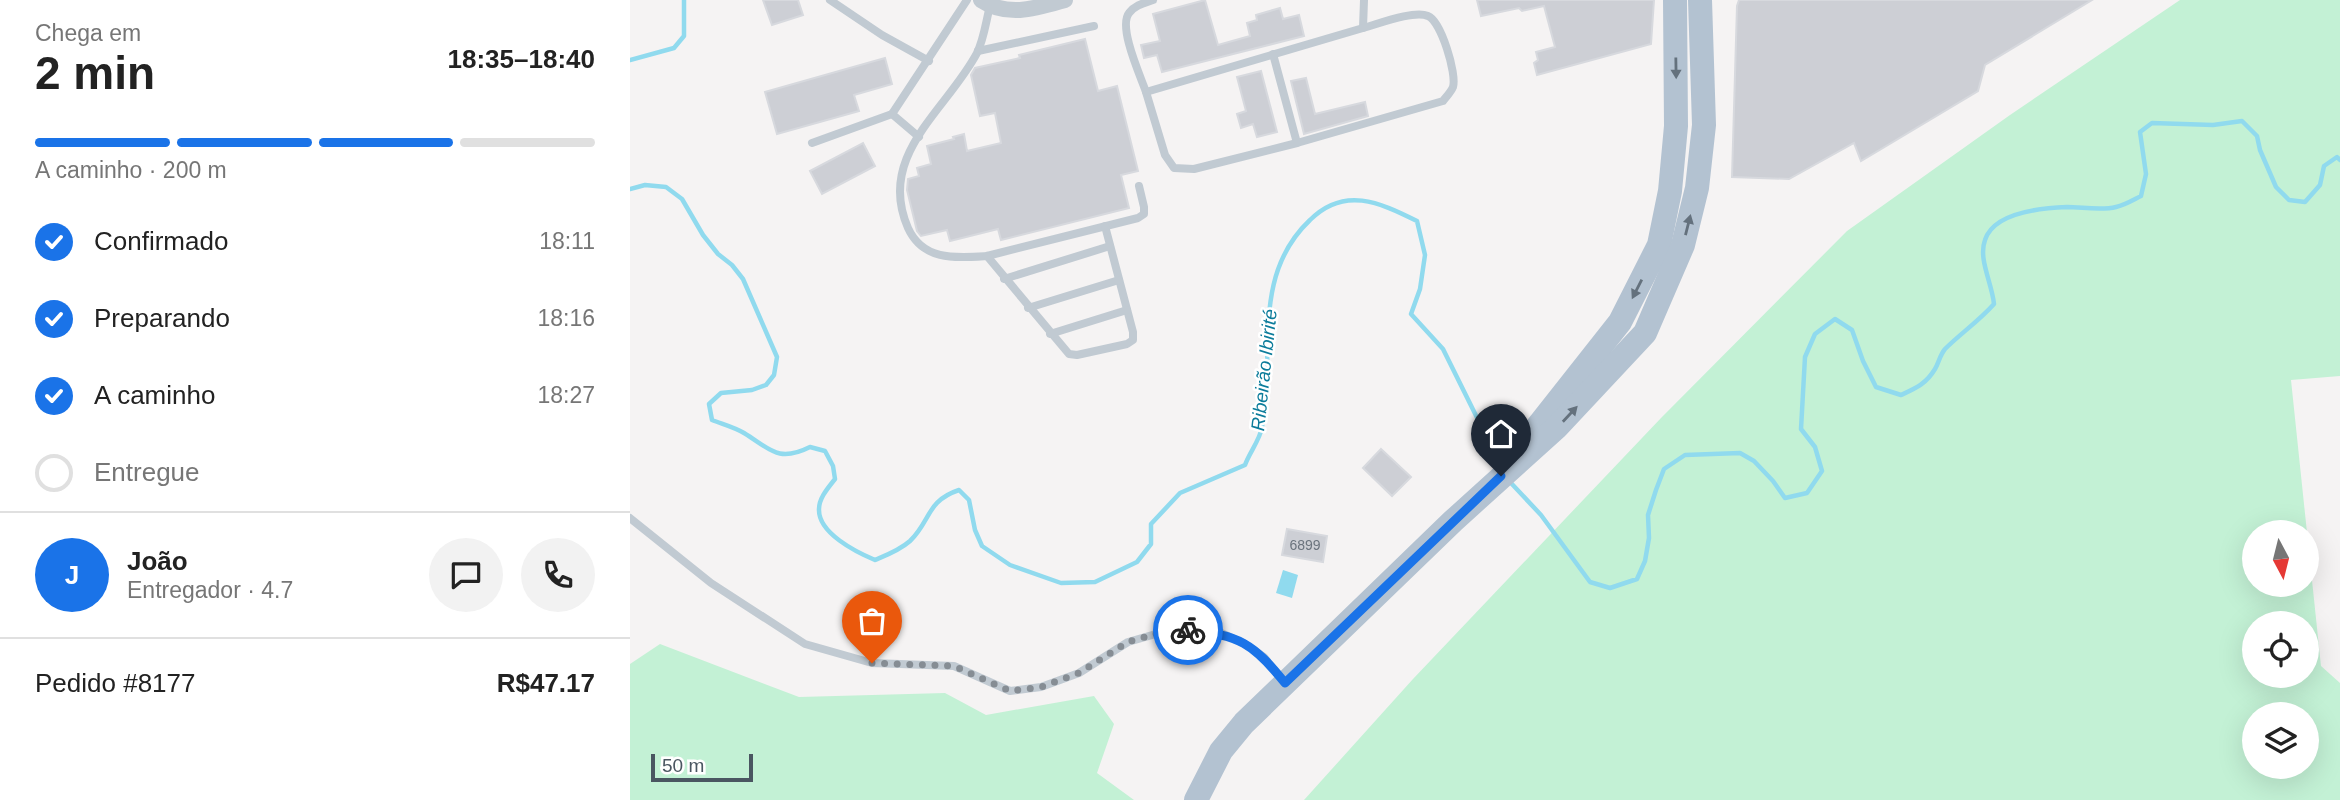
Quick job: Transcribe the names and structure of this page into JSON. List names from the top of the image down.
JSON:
{
  "water": ["Ribeirão Ibirité"],
  "house_numbers": ["6899"],
  "scale_bar": "50 m",
  "north": "bottom",
  "page": {
    "heading": ["2 min", "Chega em", "18:35–18:40"],
    "panel": [
      "João",
      "Entregador · 4.7",
      "Pedido #8177",
      "R$47.17"
    ],
    "bar": "A caminho · 200 m",
    "list": [
      ["Confirmado", "18:11"],
      ["Preparando", "18:16"],
      ["A caminho", "18:27"],
      "Entregue"
    ],
    "round": "J",
    "scale": "50 m"
  }
}
